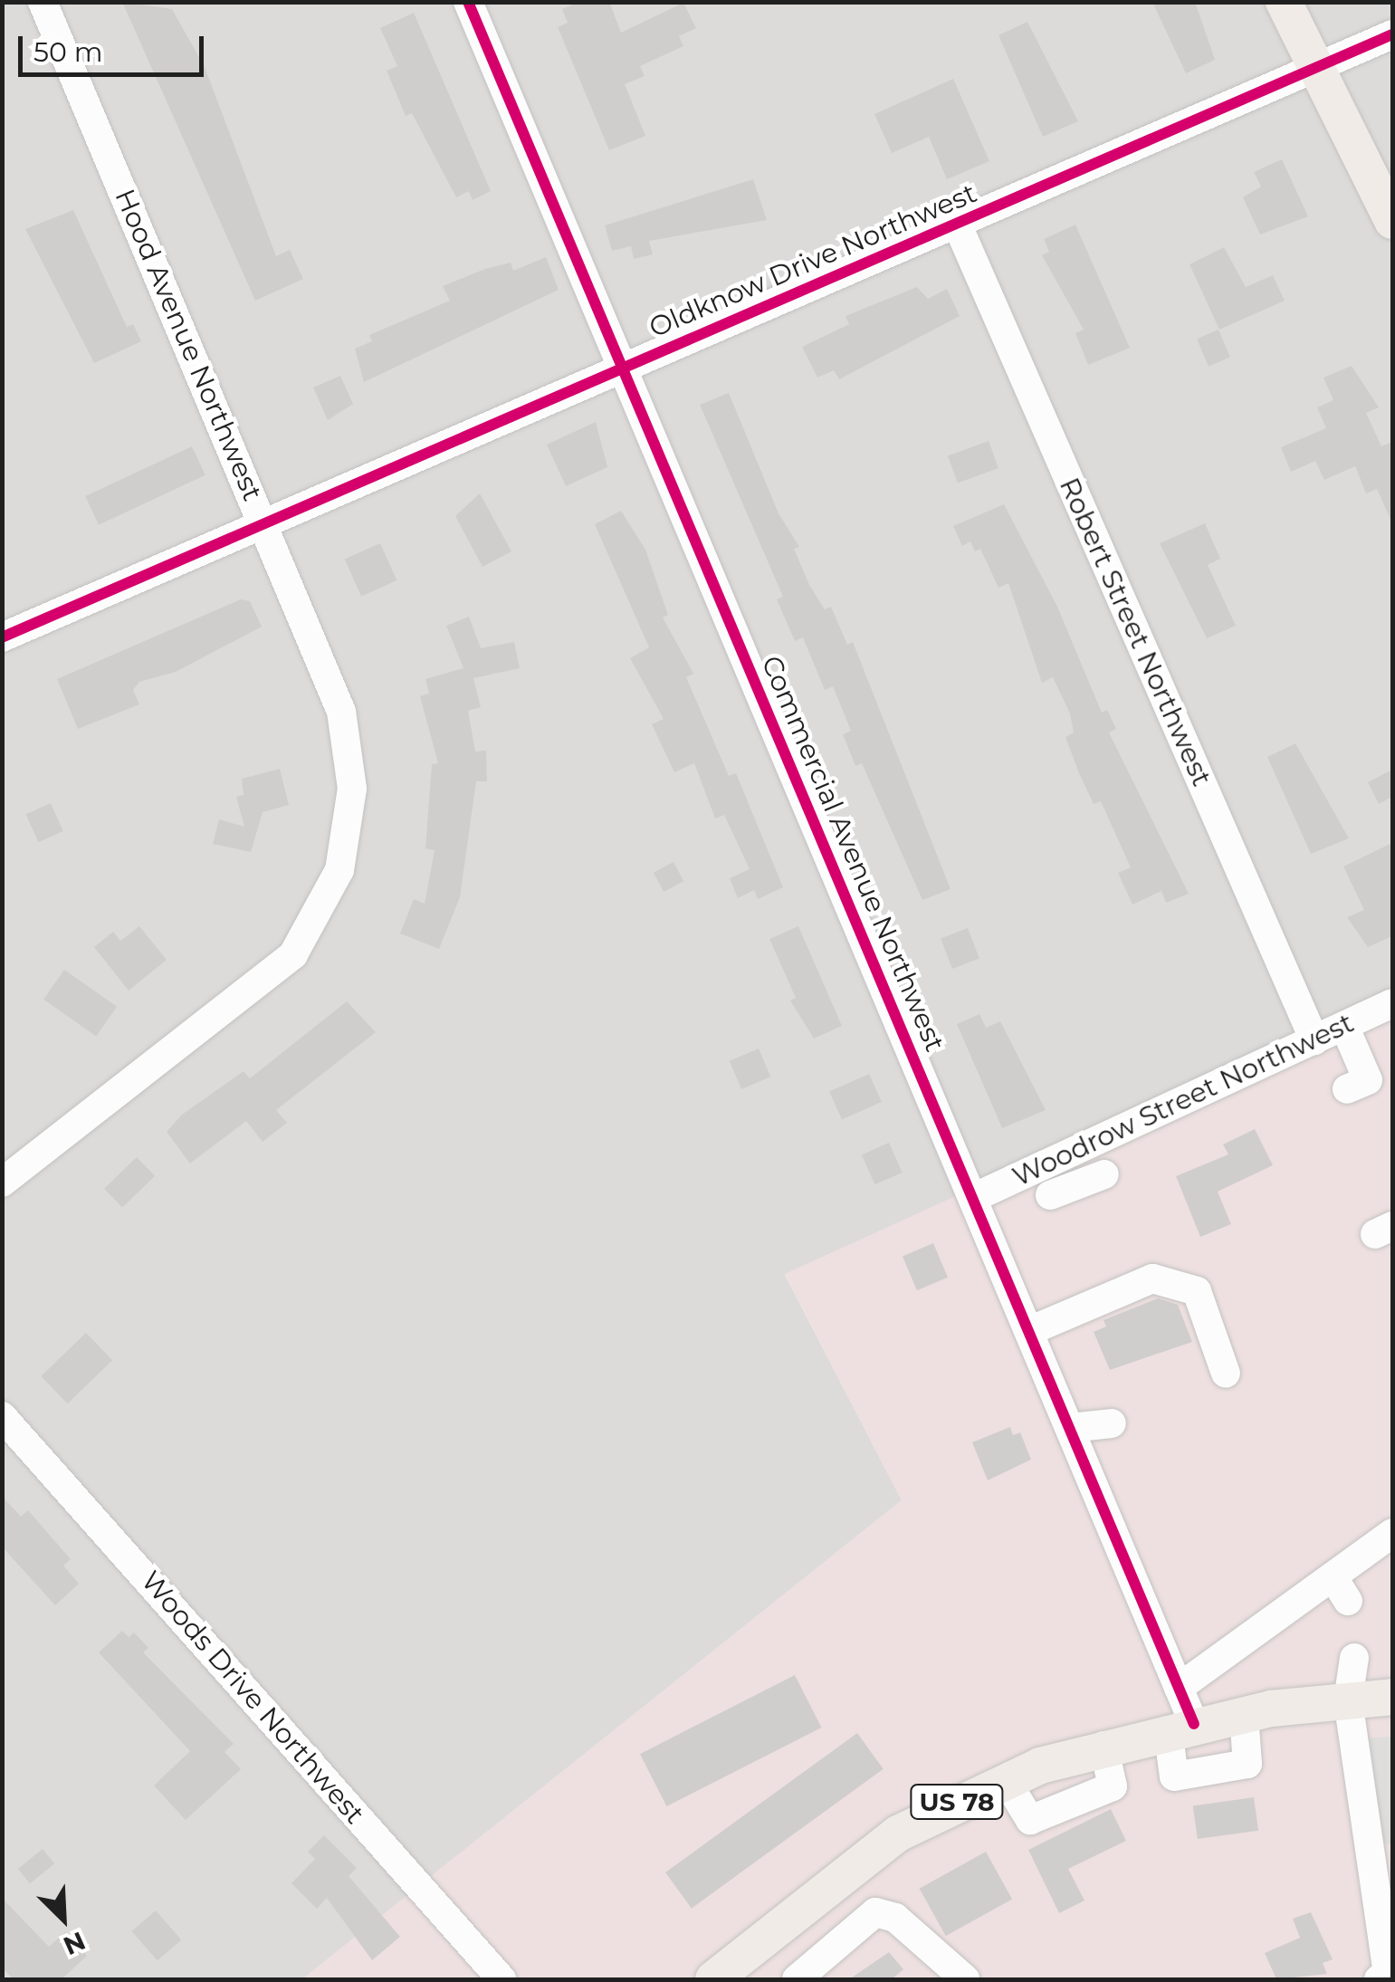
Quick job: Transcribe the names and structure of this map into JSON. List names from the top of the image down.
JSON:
{
  "streets": {
    "main road": ["US 78"],
    "street": [
      "Oldknow Drive Northwest",
      "Hood Avenue Northwest",
      "Robert Street Northwest",
      "Commercial Avenue Northwest",
      "Woodrow Street Northwest",
      "Woods Drive Northwest"
    ]
  },
  "crossings": [
    ["Oldknow Drive Northwest", "Hood Avenue Northwest"],
    ["Oldknow Drive Northwest", "Robert Street Northwest"],
    ["Oldknow Drive Northwest", "Commercial Avenue Northwest"],
    ["Robert Street Northwest", "Woodrow Street Northwest"],
    ["Commercial Avenue Northwest", "Woodrow Street Northwest"],
    ["Commercial Avenue Northwest", "US 78"]
  ],
  "scale_bar": "50 m",
  "north": "bottom right"
}
